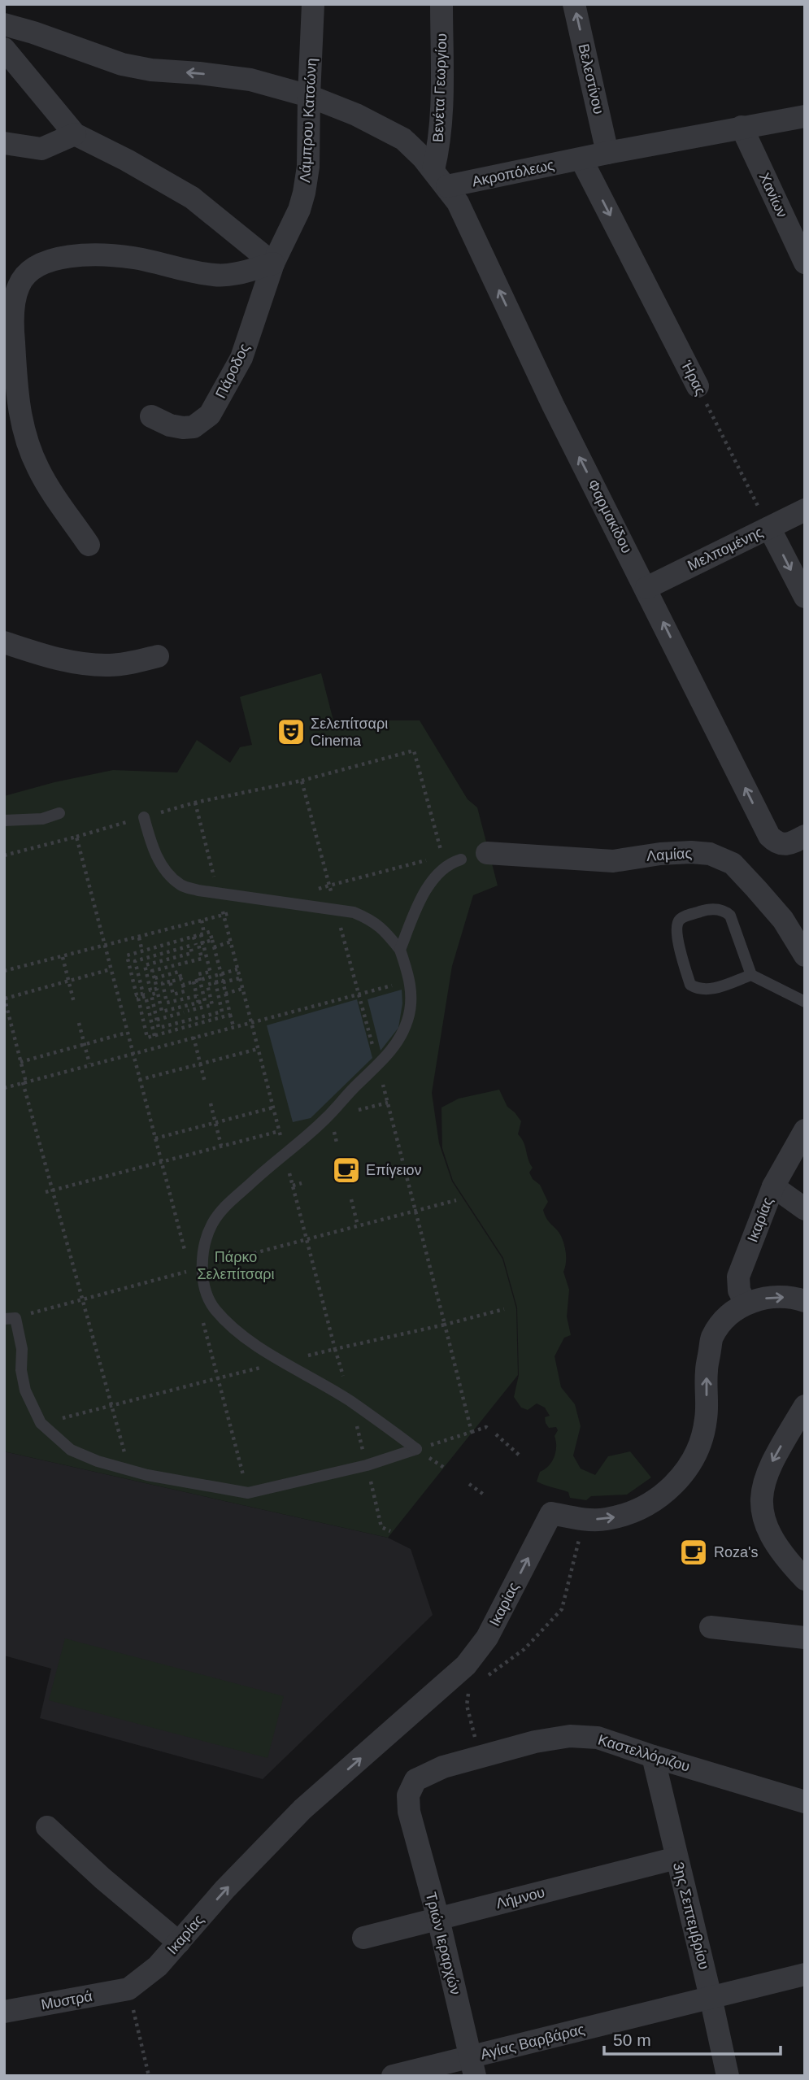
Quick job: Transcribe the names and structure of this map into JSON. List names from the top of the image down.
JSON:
{
  "streets": {
    "street": [
      "Βελεστίνου",
      "Βενέτα Γεωργίου",
      "Λάμπρου Κατσώνη",
      "Ακροπόλεως",
      "Χανίων",
      "Πάροδος",
      "Ήρας",
      "Φαρμακίδου",
      "Μελπομένης",
      "Λαμίας",
      "Ικαρίας",
      "Καστελλόριζου",
      "Λήμνου",
      "3ης Σεπτεμβρίου",
      "Τριών Ιεραρχών",
      "Μυστρά",
      "Αγίας Βαρβάρας"
    ]
  },
  "crossings": [
    ["Βελεστίνου", "Ακροπόλεως"],
    ["Βενέτα Γεωργίου", "Ακροπόλεως"],
    ["Βενέτα Γεωργίου", "Φαρμακίδου"],
    ["Λάμπρου Κατσώνη", "Πάροδος"],
    ["Ακροπόλεως", "Χανίων"],
    ["Ακροπόλεως", "Ήρας"],
    ["Ακροπόλεως", "Φαρμακίδου"],
    ["Ήρας", "Μελπομένης"],
    ["Φαρμακίδου", "Μελπομένης"],
    ["Ικαρίας", "Μυστρά"],
    ["Καστελλόριζου", "3ης Σεπτεμβρίου"],
    ["Καστελλόριζου", "Τριών Ιεραρχών"],
    ["Λήμνου", "3ης Σεπτεμβρίου"],
    ["Λήμνου", "Τριών Ιεραρχών"],
    ["3ης Σεπτεμβρίου", "Αγίας Βαρβάρας"],
    ["Τριών Ιεραρχών", "Αγίας Βαρβάρας"]
  ],
  "one_way": [
    "Βελεστίνου",
    "Ήρας",
    "Φαρμακίδου",
    "Ικαρίας"
  ],
  "parks": ["Πάρκο Σελεπίτσαρι"],
  "places": {
    "theatre": ["Σελεπίτσαρι Cinema"],
    "cafe": ["Επίγειον", "Roza's"]
  },
  "scale_bar": "50 m"
}
